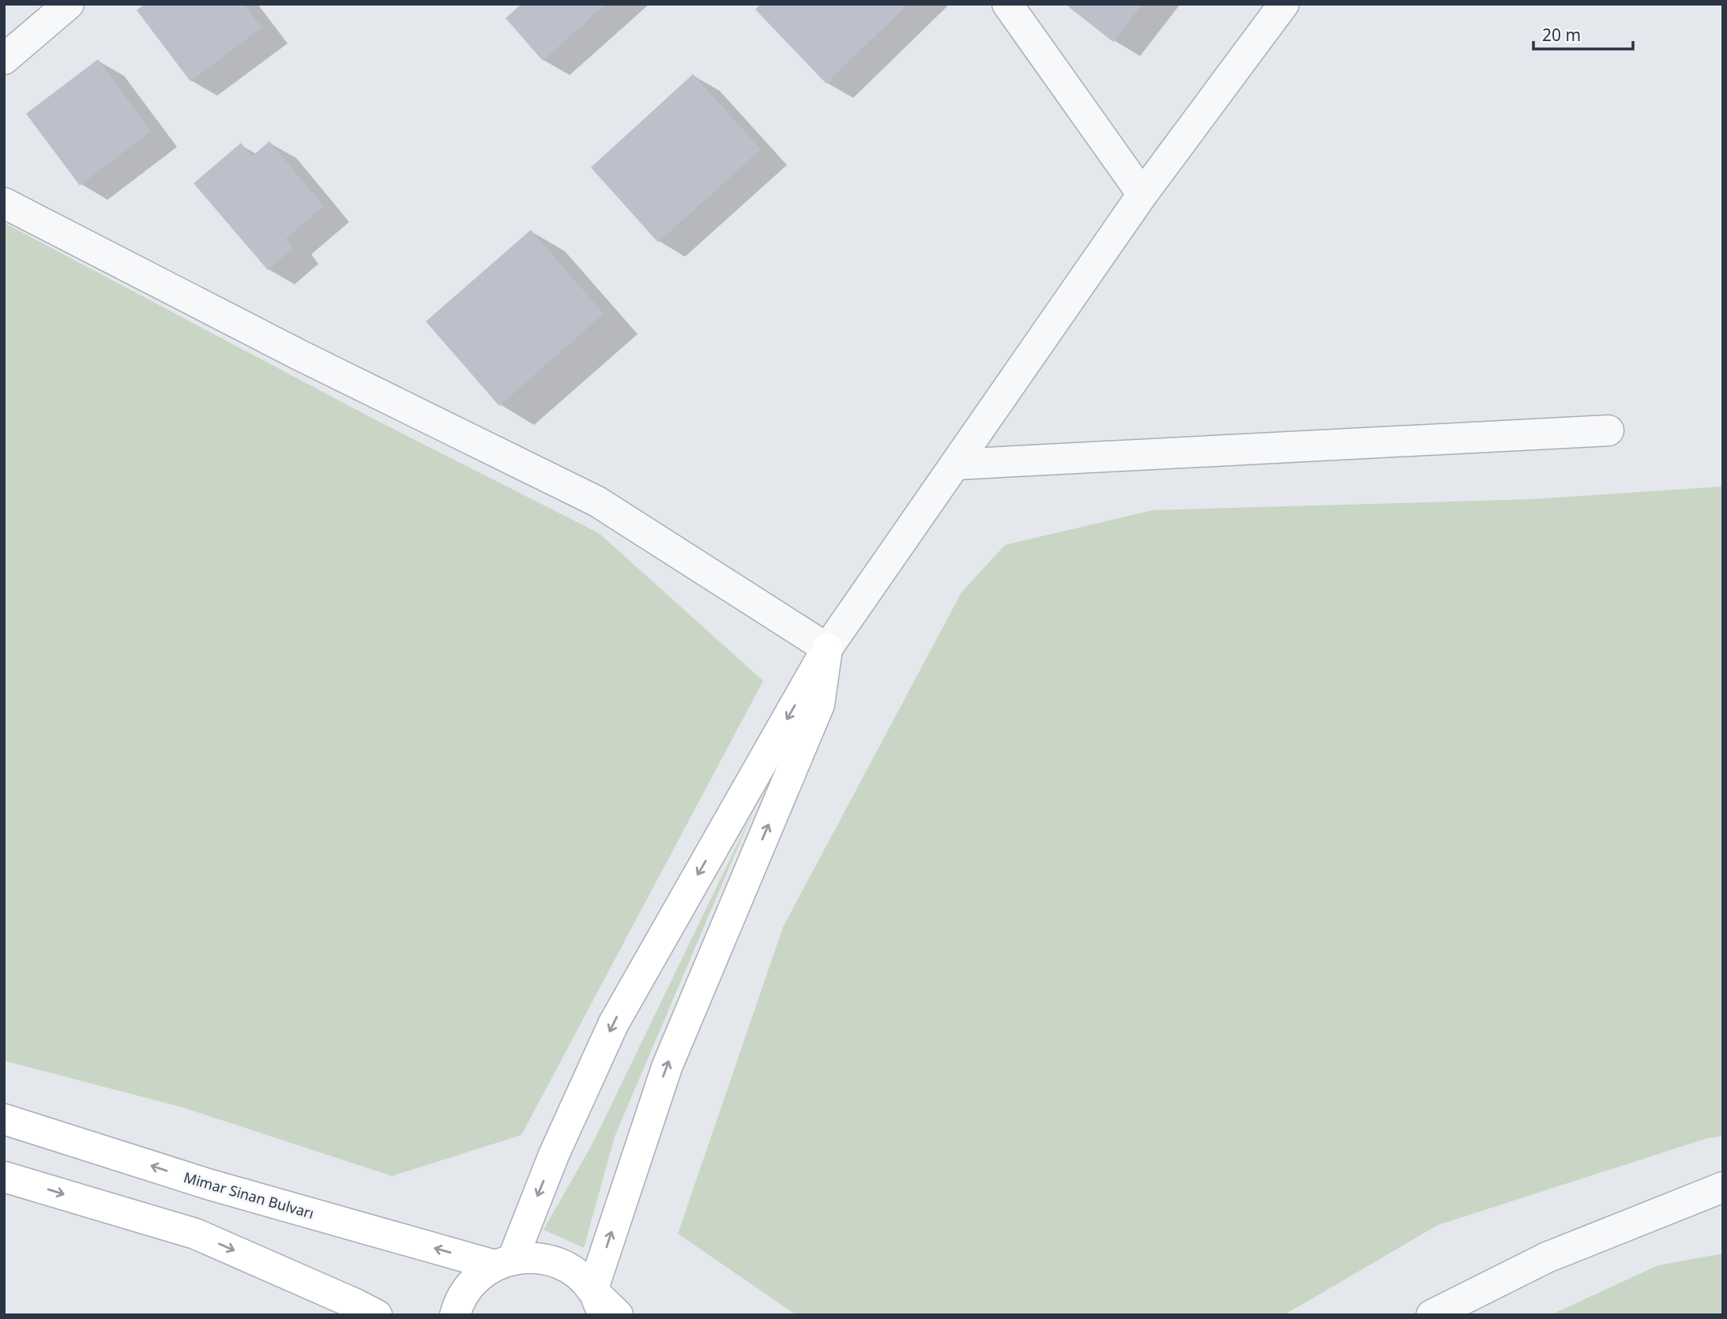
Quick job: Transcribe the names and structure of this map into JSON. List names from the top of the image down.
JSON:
{
  "streets": {
    "main road": ["Mimar Sinan Bulvarı"]
  },
  "scale_bar": "20 m"
}
